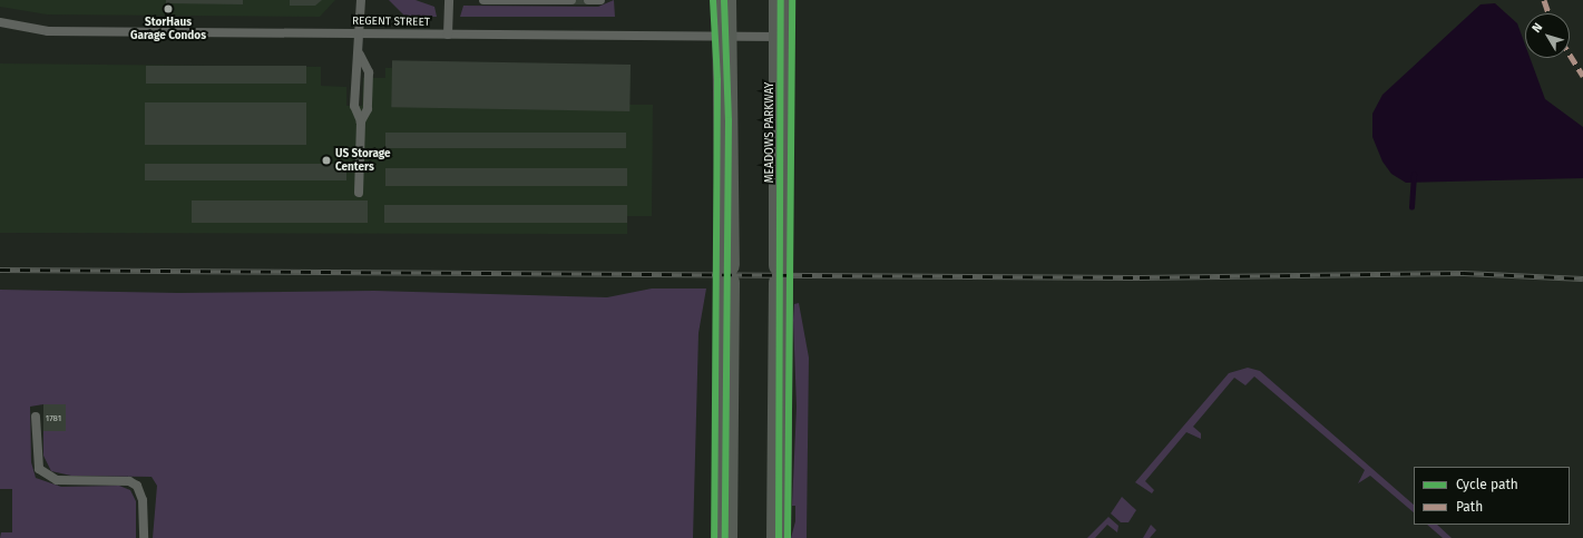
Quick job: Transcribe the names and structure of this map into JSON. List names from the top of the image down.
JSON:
{
  "streets": {
    "main road": ["MEADOWS PARKWAY"],
    "lane": ["REGENT STREET"]
  },
  "crossings": [
    ["REGENT STREET", "MEADOWS PARKWAY"]
  ],
  "places": ["StorHaus Garage Condos", "US Storage Centers"],
  "house_numbers": ["1781"],
  "legend": ["Cycle path", "Path"],
  "north": "top left"
}
